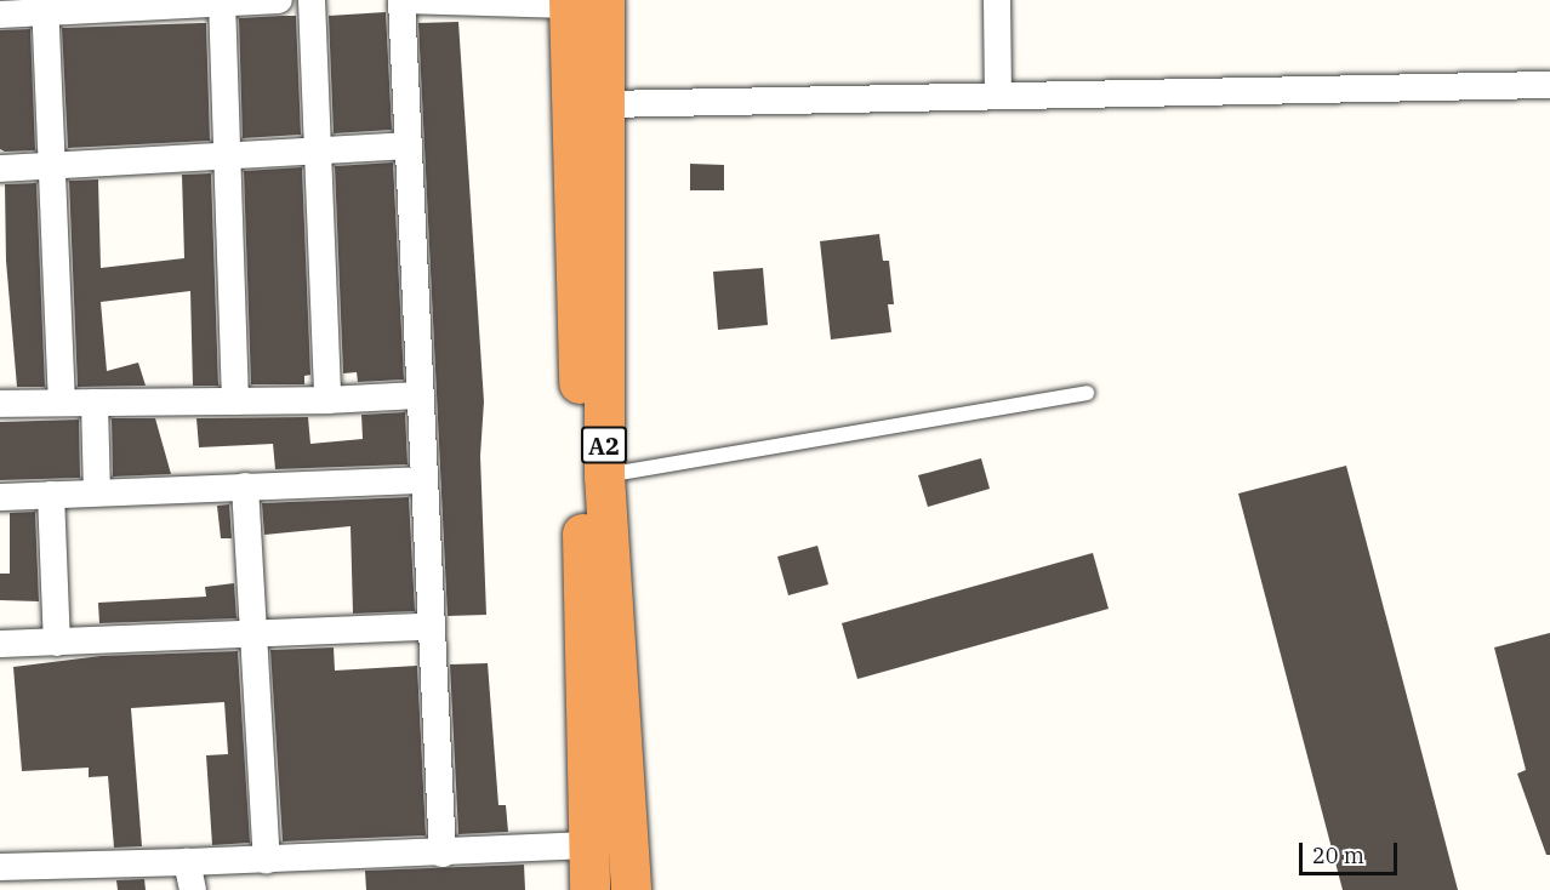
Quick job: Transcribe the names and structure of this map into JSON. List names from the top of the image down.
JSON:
{
  "streets": {
    "highway": ["A2"]
  },
  "scale_bar": "20 m"
}
